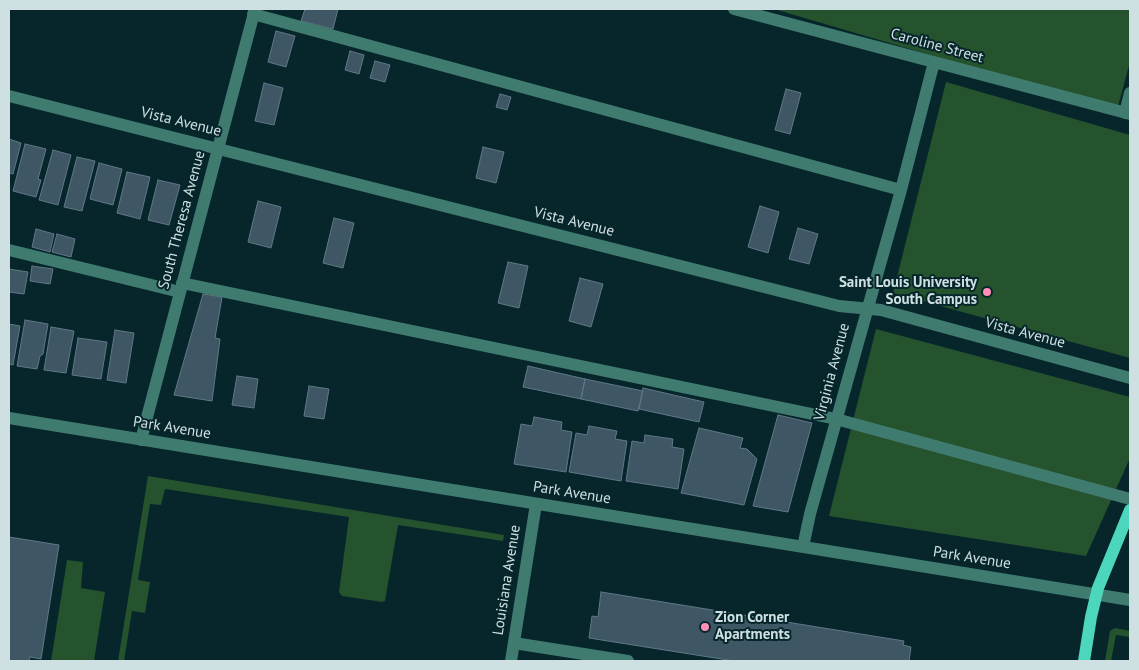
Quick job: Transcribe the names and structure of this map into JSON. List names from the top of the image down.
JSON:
{
  "streets": {
    "street": [
      "Caroline Street",
      "Vista Avenue",
      "South Theresa Avenue",
      "Virginia Avenue",
      "Park Avenue",
      "Louisiana Avenue"
    ]
  },
  "crossings": [
    ["Caroline Street", "Virginia Avenue"],
    ["Vista Avenue", "South Theresa Avenue"],
    ["Vista Avenue", "Virginia Avenue"],
    ["South Theresa Avenue", "Park Avenue"],
    ["Virginia Avenue", "Park Avenue"],
    ["Park Avenue", "Louisiana Avenue"]
  ],
  "places": ["Saint Louis University South Campus", "Zion Corner Apartments"]
}
